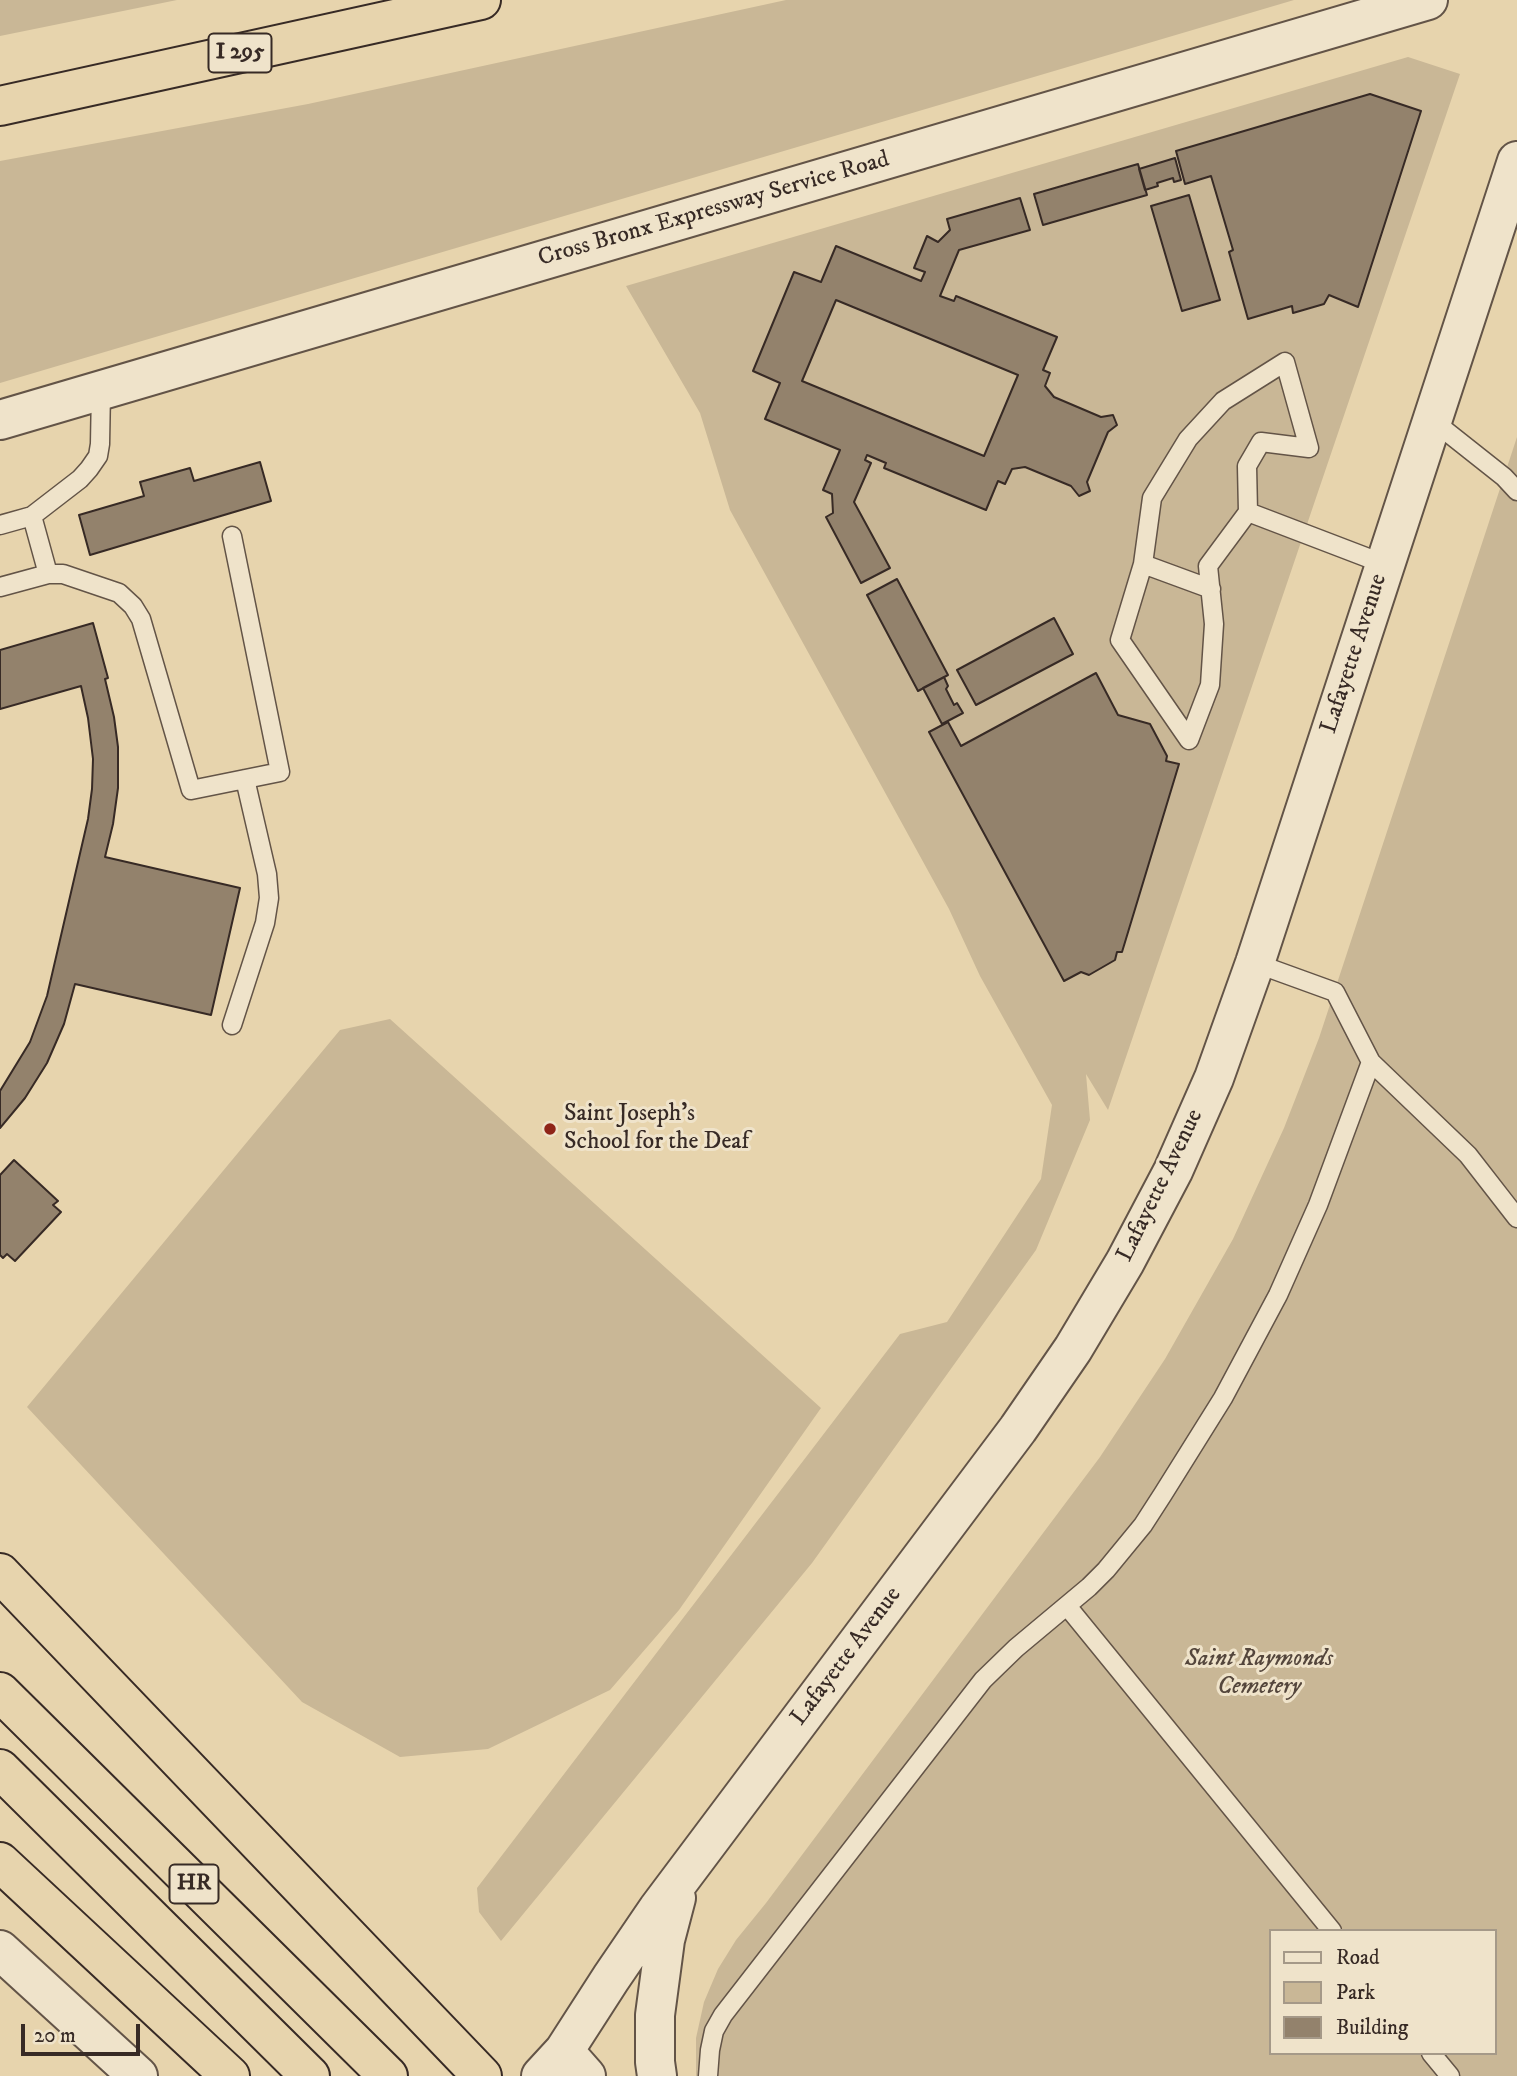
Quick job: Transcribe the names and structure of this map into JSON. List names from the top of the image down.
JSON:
{
  "streets": {
    "highway": ["I 295", "HR"],
    "street": ["Cross Bronx Expressway Service Road", "Lafayette Avenue"]
  },
  "parks": ["Saint Raymonds Cemetery"],
  "places": ["Saint Joseph's School for the Deaf"],
  "legend": ["Road", "Park", "Building"],
  "scale_bar": "20 m"
}
